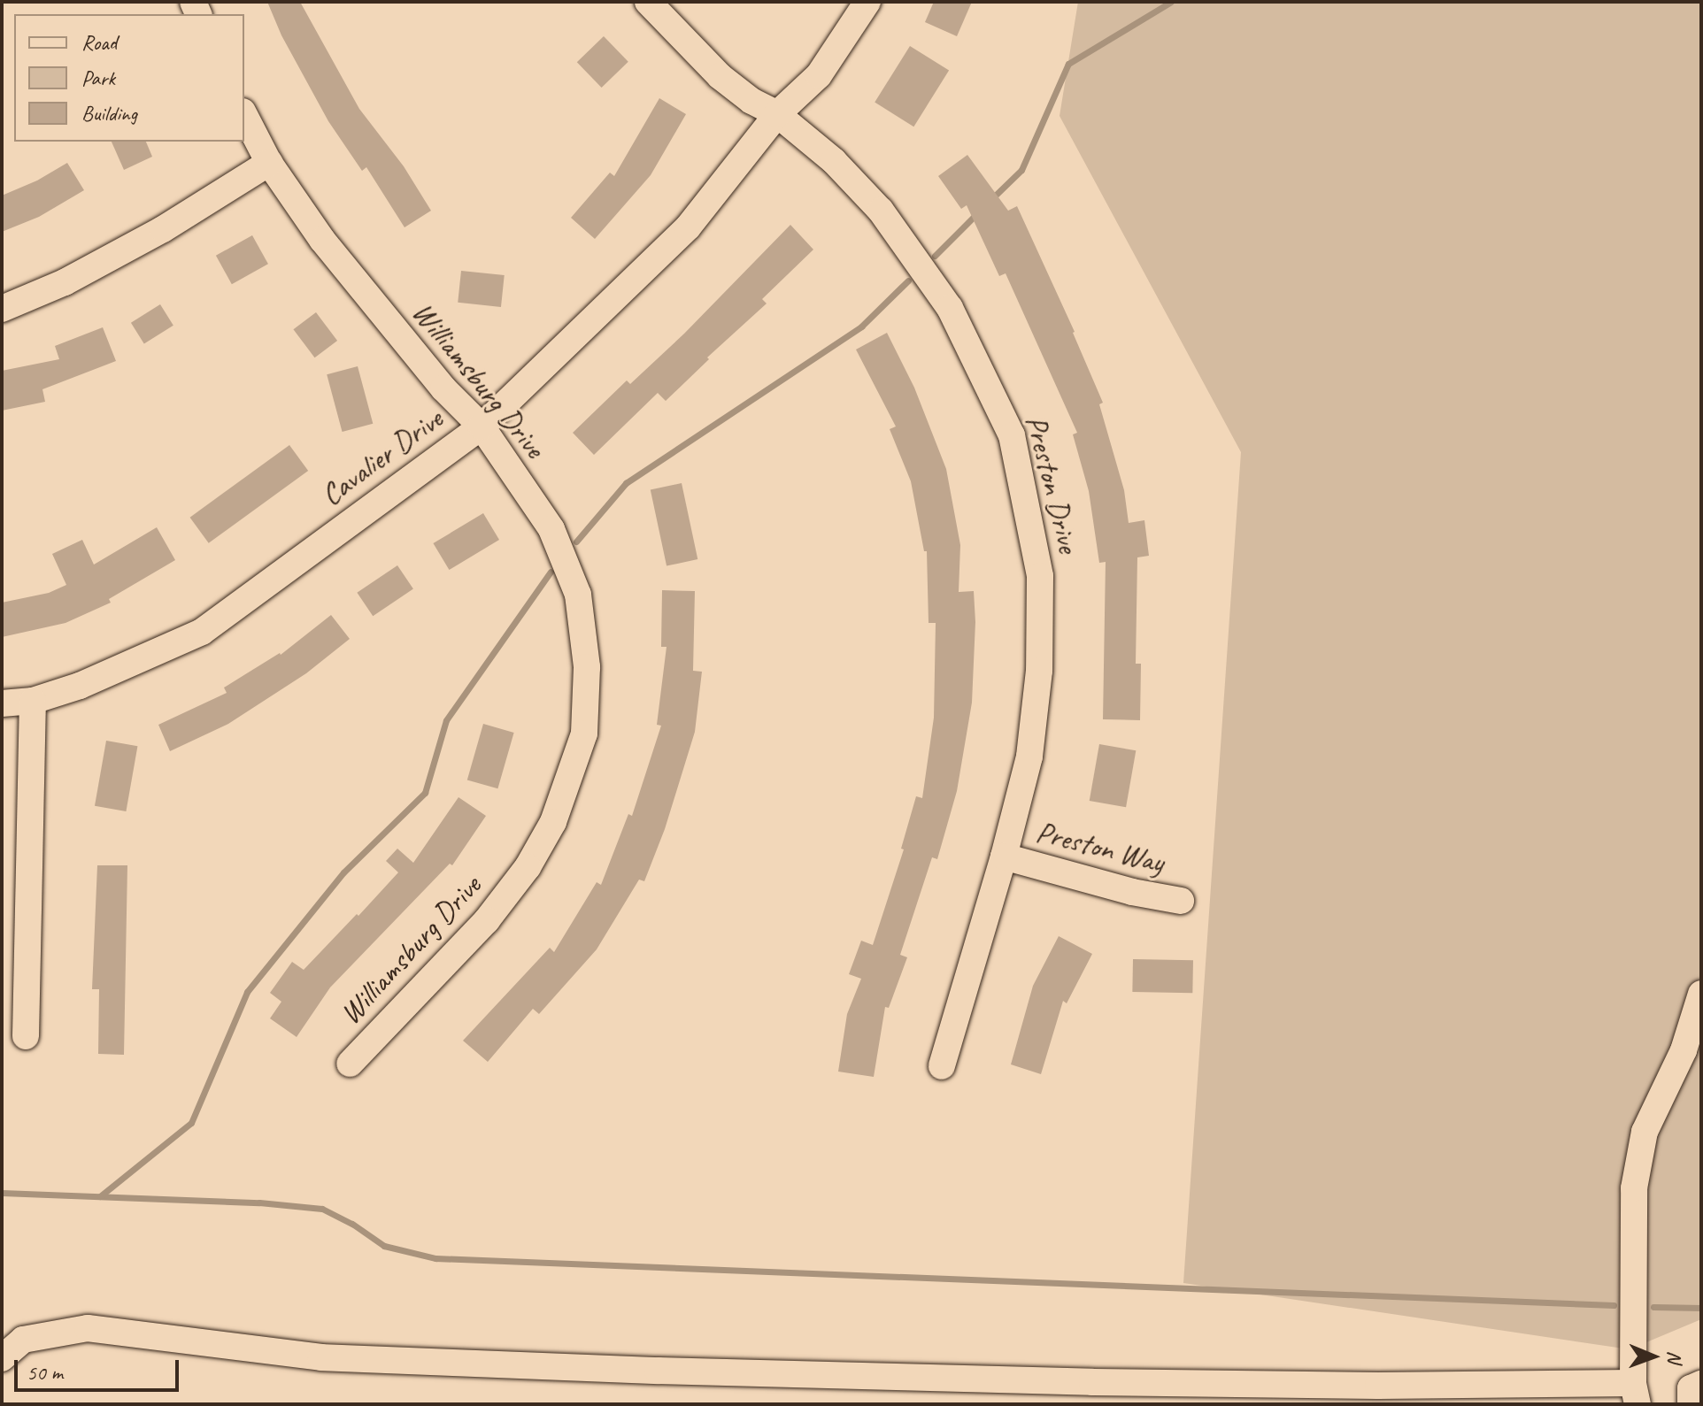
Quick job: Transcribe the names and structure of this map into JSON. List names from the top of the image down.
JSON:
{
  "streets": {
    "street": [
      "Williamsburg Drive",
      "Cavalier Drive",
      "Preston Drive",
      "Preston Way"
    ]
  },
  "crossings": [
    ["Williamsburg Drive", "Cavalier Drive"],
    ["Cavalier Drive", "Preston Drive"],
    ["Preston Drive", "Preston Way"]
  ],
  "legend": ["Road", "Park", "Building"],
  "scale_bar": "50 m",
  "north": "right"
}
